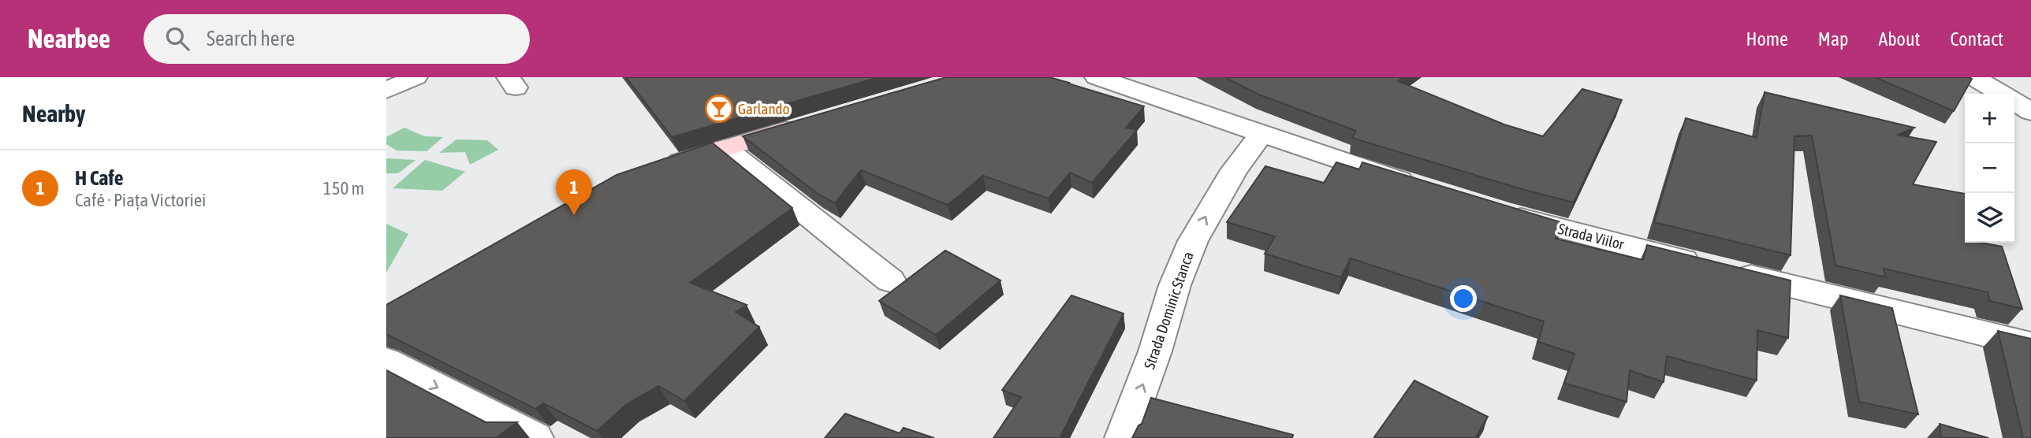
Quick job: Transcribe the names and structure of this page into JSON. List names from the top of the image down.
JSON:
{
  "streets": {
    "street": ["Strada Viilor", "Strada Dominic Stanca"]
  },
  "one_way": ["Strada Dominic Stanca"],
  "places": {
    "bar": ["Garlando"]
  },
  "page": {
    "header": "Nearbee",
    "search": "Search here",
    "nav": [
      "Home",
      "Map",
      "About",
      "Contact"
    ],
    "heading": "Nearby",
    "map_buttons": ["+", "−"],
    "list": [
      {
        "mark": "1",
        "name": "H Cafe",
        "note": "Café · Piața Victoriei",
        "value": "150 m"
      }
    ],
    "pins": "1"
  }
}
